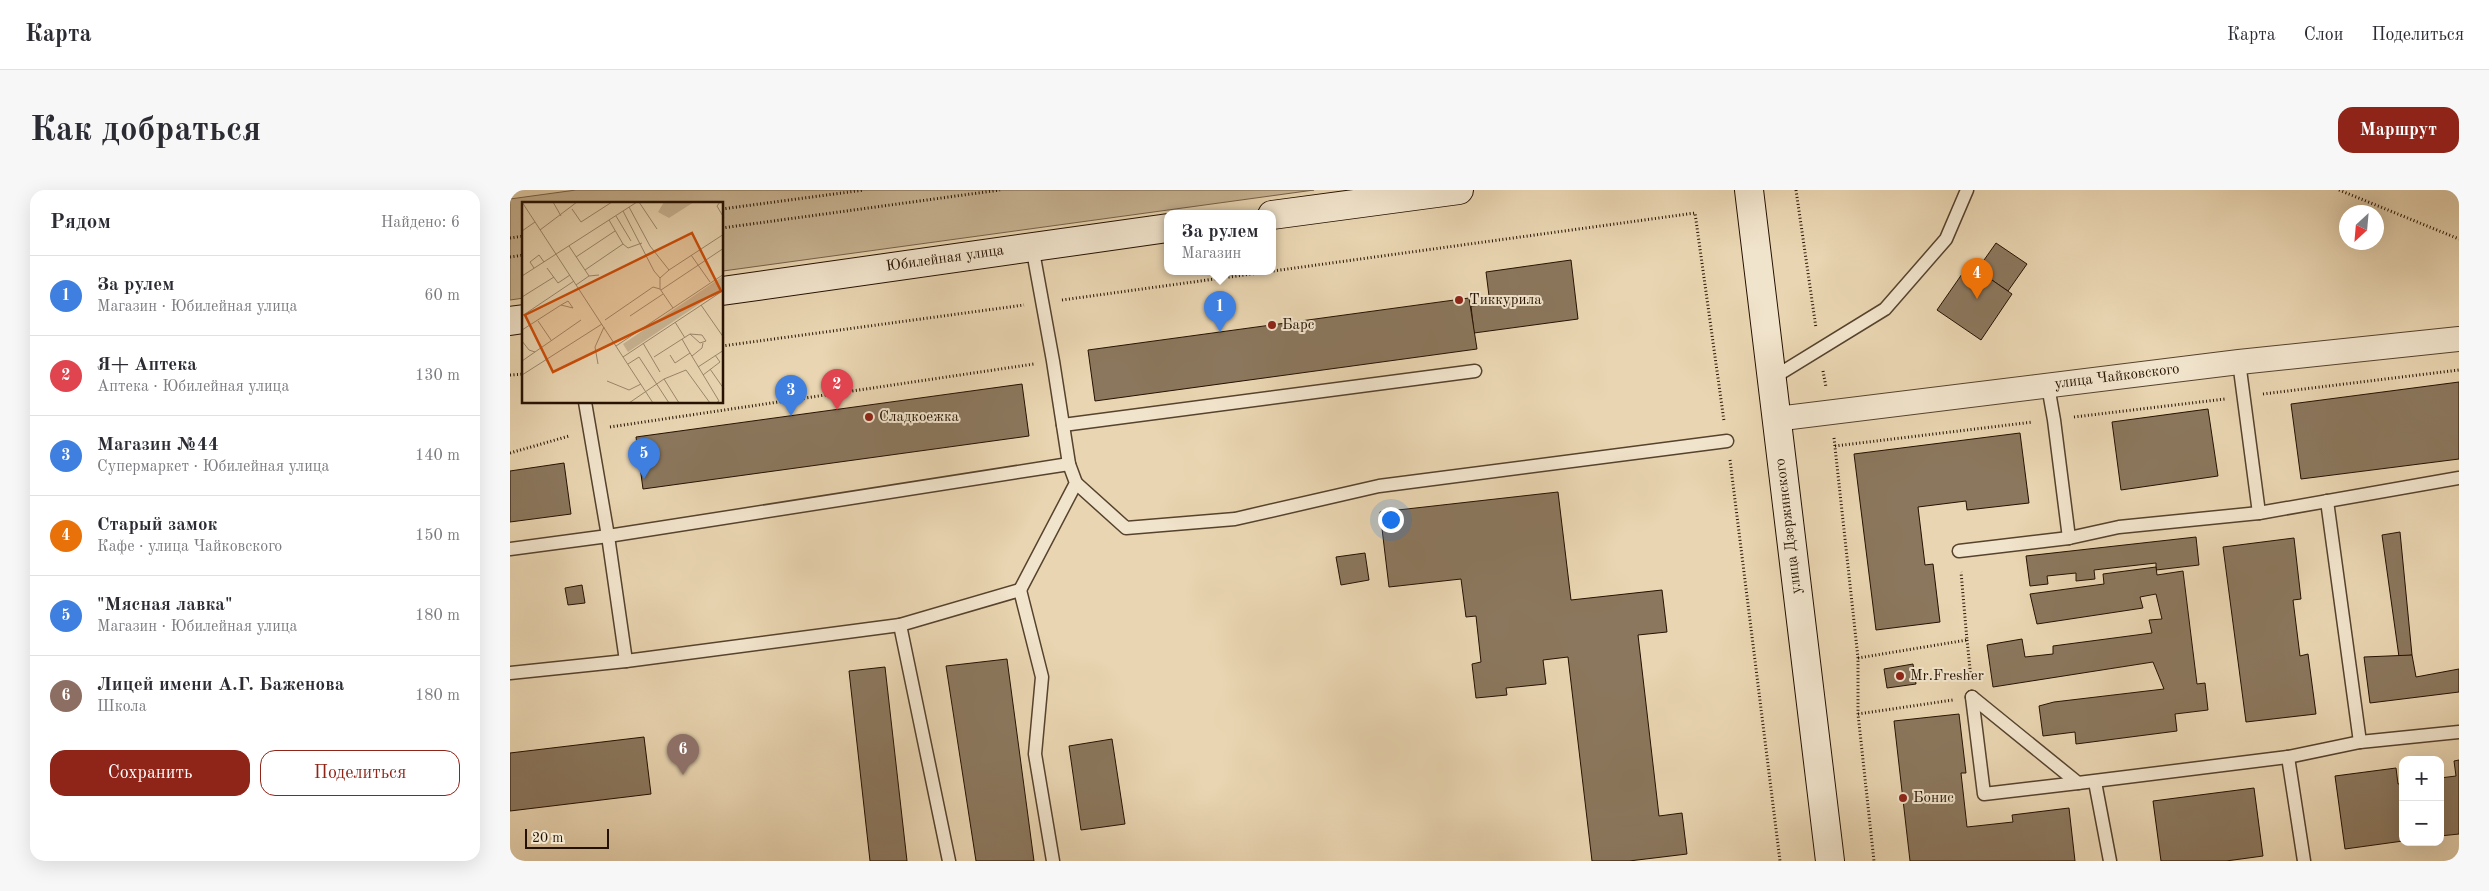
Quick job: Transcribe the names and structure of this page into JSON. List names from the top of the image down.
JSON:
{
  "streets": {
    "main road": ["Юбилейная улица", "улица Дзержинского"],
    "street": ["улица Чайковского"]
  },
  "crossings": [
    ["улица Чайковского", "улица Дзержинского"]
  ],
  "places": [
    "Тиккурила",
    "Барс",
    "Сладкоежка",
    "Mr.Fresher",
    "Бонис"
  ],
  "scale_bar": "20 m",
  "north": "bottom left",
  "page": {
    "header": "Карта",
    "nav": ["Карта", "Слои", "Поделиться"],
    "buttons": [
      "Маршрут",
      ["Сохранить", "Поделиться"]
    ],
    "title": "Как добраться",
    "heading": ["Рядом", "Найдено: 6"],
    "popup": ["За рулем", "Магазин"],
    "list": [
      {
        "mark": "1",
        "name": "За рулем",
        "note": "Магазин · Юбилейная улица",
        "value": "60 m"
      },
      {
        "mark": "2",
        "name": "Я+ Аптека",
        "note": "Аптека · Юбилейная улица",
        "value": "130 m"
      },
      {
        "mark": "3",
        "name": "Магазин №44",
        "note": "Супермаркет · Юбилейная улица",
        "value": "140 m"
      },
      {
        "mark": "4",
        "name": "Старый замок",
        "note": "Кафе · улица Чайковского",
        "value": "150 m"
      },
      {
        "mark": "5",
        "name": "\"Мясная лавка\"",
        "note": "Магазин · Юбилейная улица",
        "value": "180 m"
      },
      {
        "mark": "6",
        "name": "Лицей имени А.Г. Баженова",
        "note": "Школа",
        "value": "180 m"
      }
    ],
    "pins": [
      "4",
      "1",
      "2",
      "3",
      "5",
      "6"
    ],
    "map_buttons": ["+", "−"],
    "scale": "20 m"
  }
}
